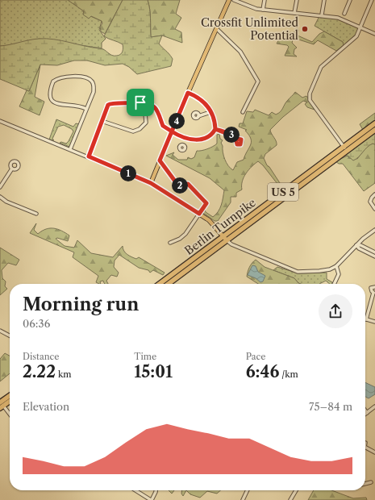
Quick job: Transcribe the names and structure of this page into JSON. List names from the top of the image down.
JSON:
{
  "streets": {
    "highway": ["US 5", "Berlin Turnpike"]
  },
  "places": ["Crossfit Unlimited Potential"],
  "page": {
    "pins": [
      "4",
      "3",
      "1",
      "2"
    ],
    "heading": ["Morning run", "06:36"],
    "stats": [
      ["Distance", "2.22 km"],
      ["Time", "15:01"],
      ["Pace", "6:46 /km"]
    ],
    "chart": ["Elevation", "75–84 m"]
  }
}
